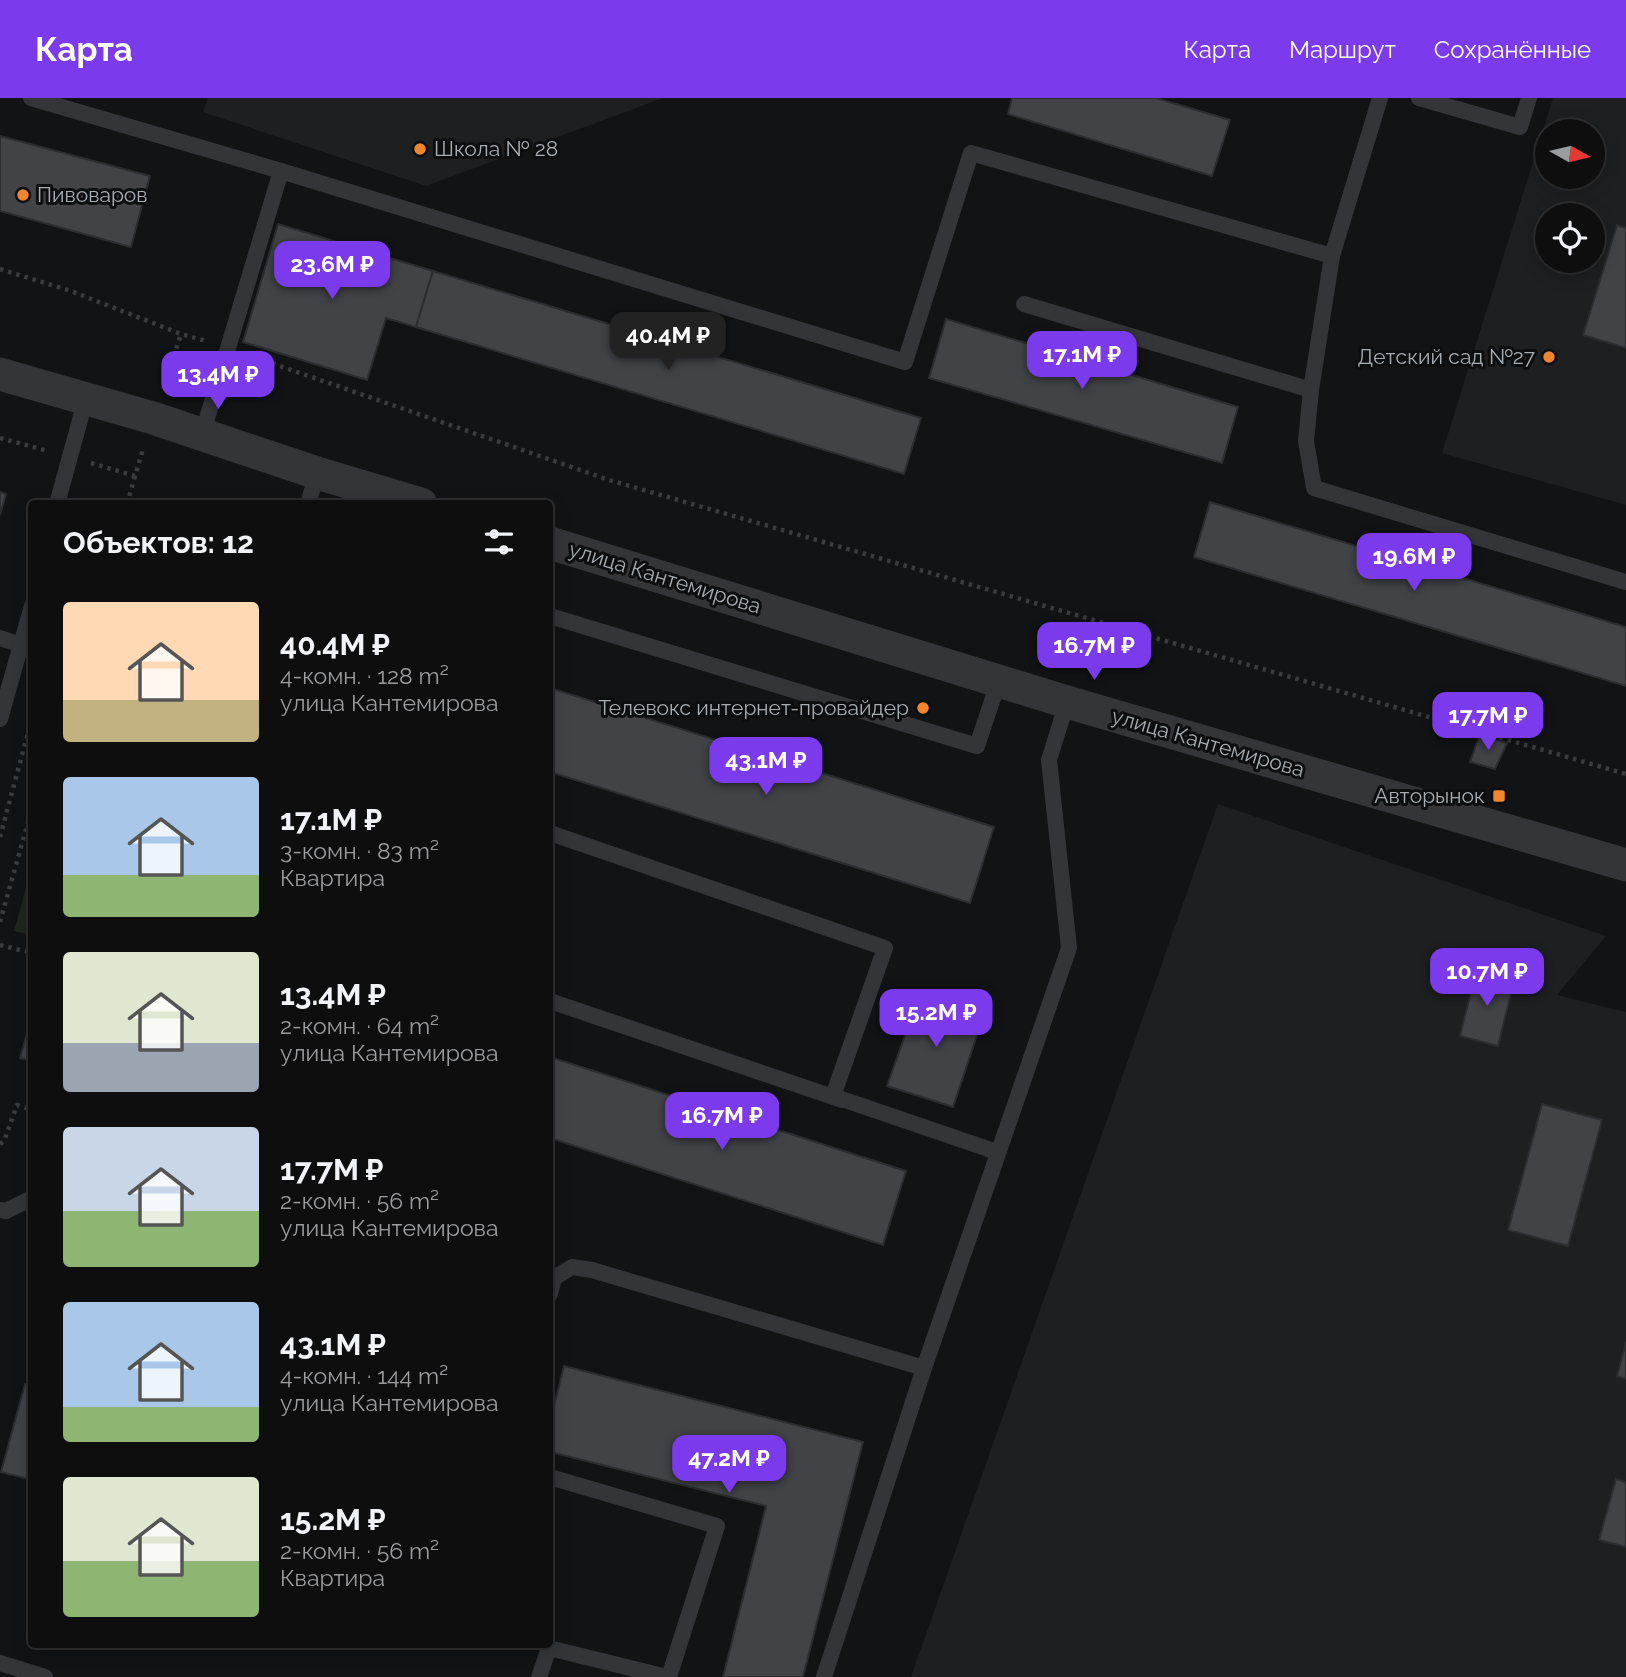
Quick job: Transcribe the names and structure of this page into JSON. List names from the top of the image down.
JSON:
{
  "streets": {
    "street": ["улица Кантемирова"]
  },
  "places": {
    "other": [
      "Школа № 28",
      "Пивоваров",
      "Детский сад №27",
      "Телевокс интернет-провайдер"
    ],
    "transit": ["Авторынок"]
  },
  "north": "right",
  "page": {
    "header": "Карта",
    "nav": ["Карта", "Маршрут", "Сохранённые"],
    "price": [
      "23.6M ₽",
      "40.4M ₽",
      "17.1M ₽",
      "13.4M ₽",
      "19.6M ₽",
      "16.7M ₽",
      "17.7M ₽",
      "43.1M ₽",
      "10.7M ₽",
      "15.2M ₽",
      "16.7M ₽",
      "47.2M ₽"
    ],
    "heading": "Объектов: 12",
    "list": [
      {
        "name": "40.4M ₽",
        "note": "4-комн. · 128 m² · улица Кантемирова"
      },
      {
        "name": "17.1M ₽",
        "note": "3-комн. · 83 m² · Квартира"
      },
      {
        "name": "13.4M ₽",
        "note": "2-комн. · 64 m² · улица Кантемирова"
      },
      {
        "name": "17.7M ₽",
        "note": "2-комн. · 56 m² · улица Кантемирова"
      },
      {
        "name": "43.1M ₽",
        "note": "4-комн. · 144 m² · улица Кантемирова"
      },
      {
        "name": "15.2M ₽",
        "note": "2-комн. · 56 m² · Квартира"
      }
    ]
  }
}
